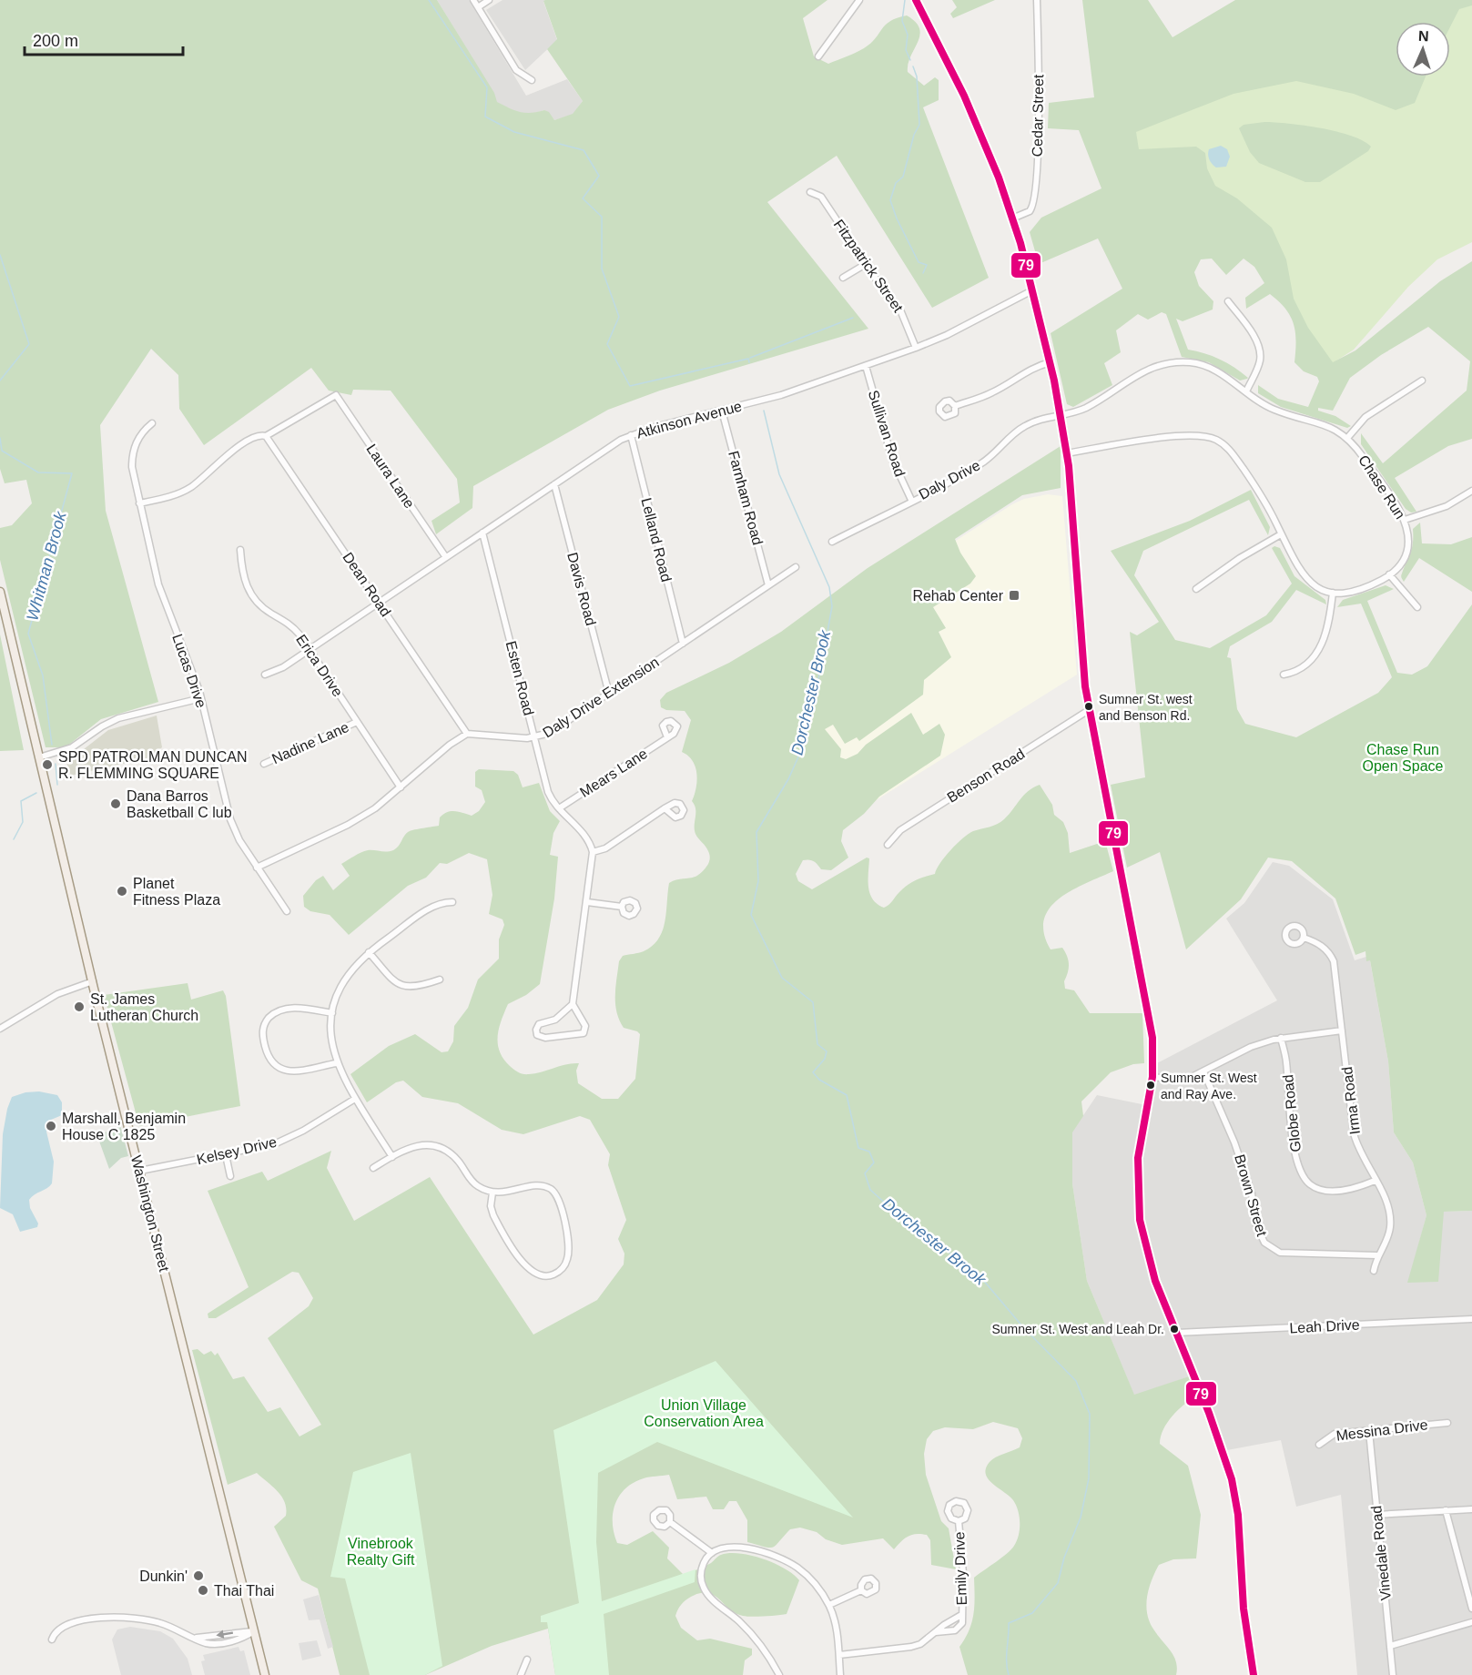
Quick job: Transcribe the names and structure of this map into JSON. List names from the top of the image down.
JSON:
{
  "streets": {
    "main road": ["Washington Street"],
    "street": [
      "Cedar Street",
      "Fitzpatrick Street",
      "Atkinson Avenue",
      "Sullivan Road",
      "Laura Lane",
      "Daly Drive",
      "Chase Run",
      "Farnham Road",
      "Lelland Road",
      "Dean Road",
      "Davis Road",
      "Erica Drive",
      "Lucas Drive",
      "Esten Road",
      "Daly Drive Extension",
      "Nadine Lane",
      "Mears Lane",
      "Benson Road",
      "Irma Road",
      "Globe Road",
      "Kelsey Drive",
      "Brown Street",
      "Leah Drive",
      "Messina Drive",
      "Vinedale Road",
      "Emily Drive"
    ]
  },
  "crossings": [
    ["Fitzpatrick Street", "Atkinson Avenue"],
    ["Atkinson Avenue", "Sullivan Road"],
    ["Atkinson Avenue", "Laura Lane"],
    ["Atkinson Avenue", "Farnham Road"],
    ["Atkinson Avenue", "Lelland Road"],
    ["Atkinson Avenue", "Dean Road"],
    ["Atkinson Avenue", "Davis Road"],
    ["Atkinson Avenue", "Erica Drive"],
    ["Atkinson Avenue", "Esten Road"],
    ["Sullivan Road", "Daly Drive"],
    ["Laura Lane", "Dean Road"],
    ["Daly Drive", "Chase Run"],
    ["Farnham Road", "Daly Drive Extension"],
    ["Lelland Road", "Daly Drive Extension"],
    ["Dean Road", "Daly Drive Extension"],
    ["Davis Road", "Daly Drive Extension"],
    ["Erica Drive", "Nadine Lane"],
    ["Esten Road", "Daly Drive Extension"],
    ["Esten Road", "Mears Lane"],
    ["Irma Road", "Globe Road"],
    ["Irma Road", "Brown Street"],
    ["Kelsey Drive", "Washington Street"],
    ["Messina Drive", "Vinedale Road"]
  ],
  "water": ["Whitman Brook", "Dorchester Brook"],
  "parks": ["Chase Run Open Space", "Union Village Conservation Area", "Vinebrook Realty Gift"],
  "places": {
    "transit": ["Rehab Center"],
    "other": [
      "Sumner St. west and Benson Rd.",
      "SPD PATROLMAN DUNCAN R. FLEMMING SQUARE",
      "Dana Barros Basketball C lub",
      "Planet Fitness Plaza",
      "St. James Lutheran Church",
      "Sumner St. West and Ray Ave.",
      "Marshall, Benjamin House C 1825",
      "Sumner St. West and Leah Dr.",
      "Dunkin'",
      "Thai Thai"
    ]
  },
  "lines": ["transit line 79"],
  "scale_bar": "200 m",
  "north": "top"
}
